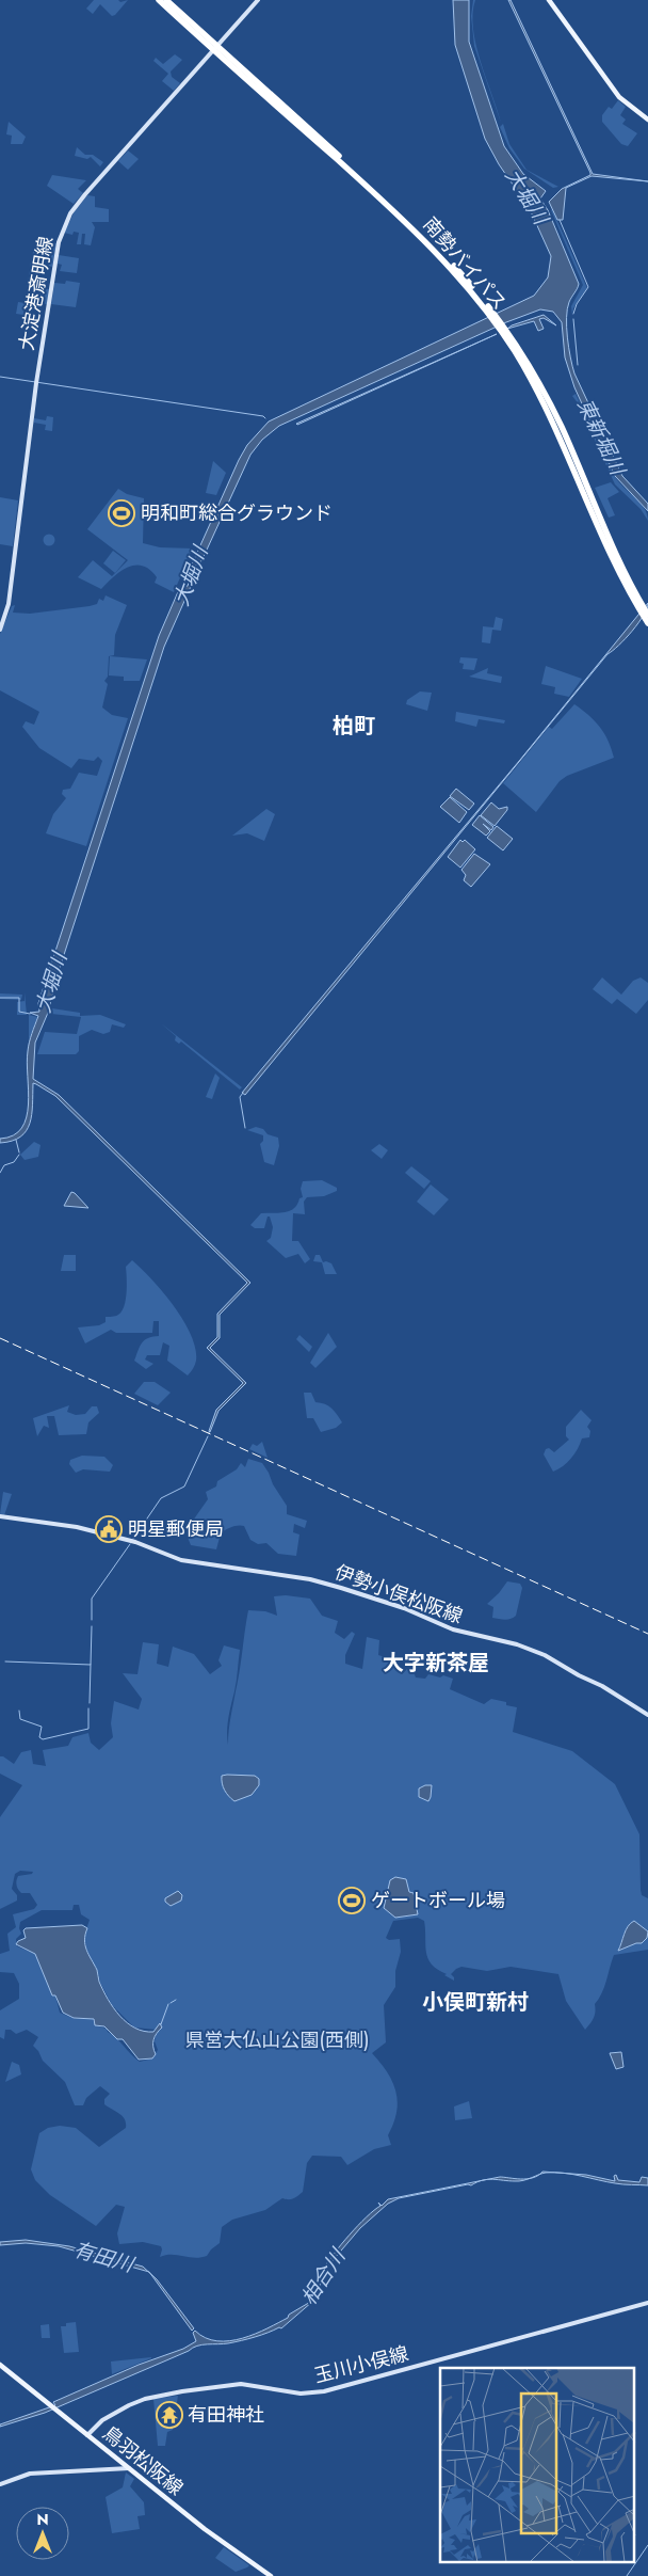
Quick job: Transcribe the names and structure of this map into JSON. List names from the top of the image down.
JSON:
{
  "streets": {
    "highway": ["南勢バイパス"],
    "main road": [
      "大淀港斎明線",
      "伊勢小俣松阪線",
      "玉川小俣線",
      "鳥羽松阪線"
    ]
  },
  "crossings": [
    ["南勢バイパス", "大淀港斎明線"],
    ["玉川小俣線", "鳥羽松阪線"]
  ],
  "districts": ["柏町", "大字新茶屋", "小俣町新村"],
  "water": [
    "大堀川",
    "東新堀川",
    "有田川",
    "相合川"
  ],
  "parks": ["県営大仏山公園(西側)"],
  "places": {
    "sports": ["明和町総合グラウンド", "ゲートボール場"],
    "public building": ["明星郵便局"],
    "temple": ["有田神社"]
  },
  "north": "top"
}
